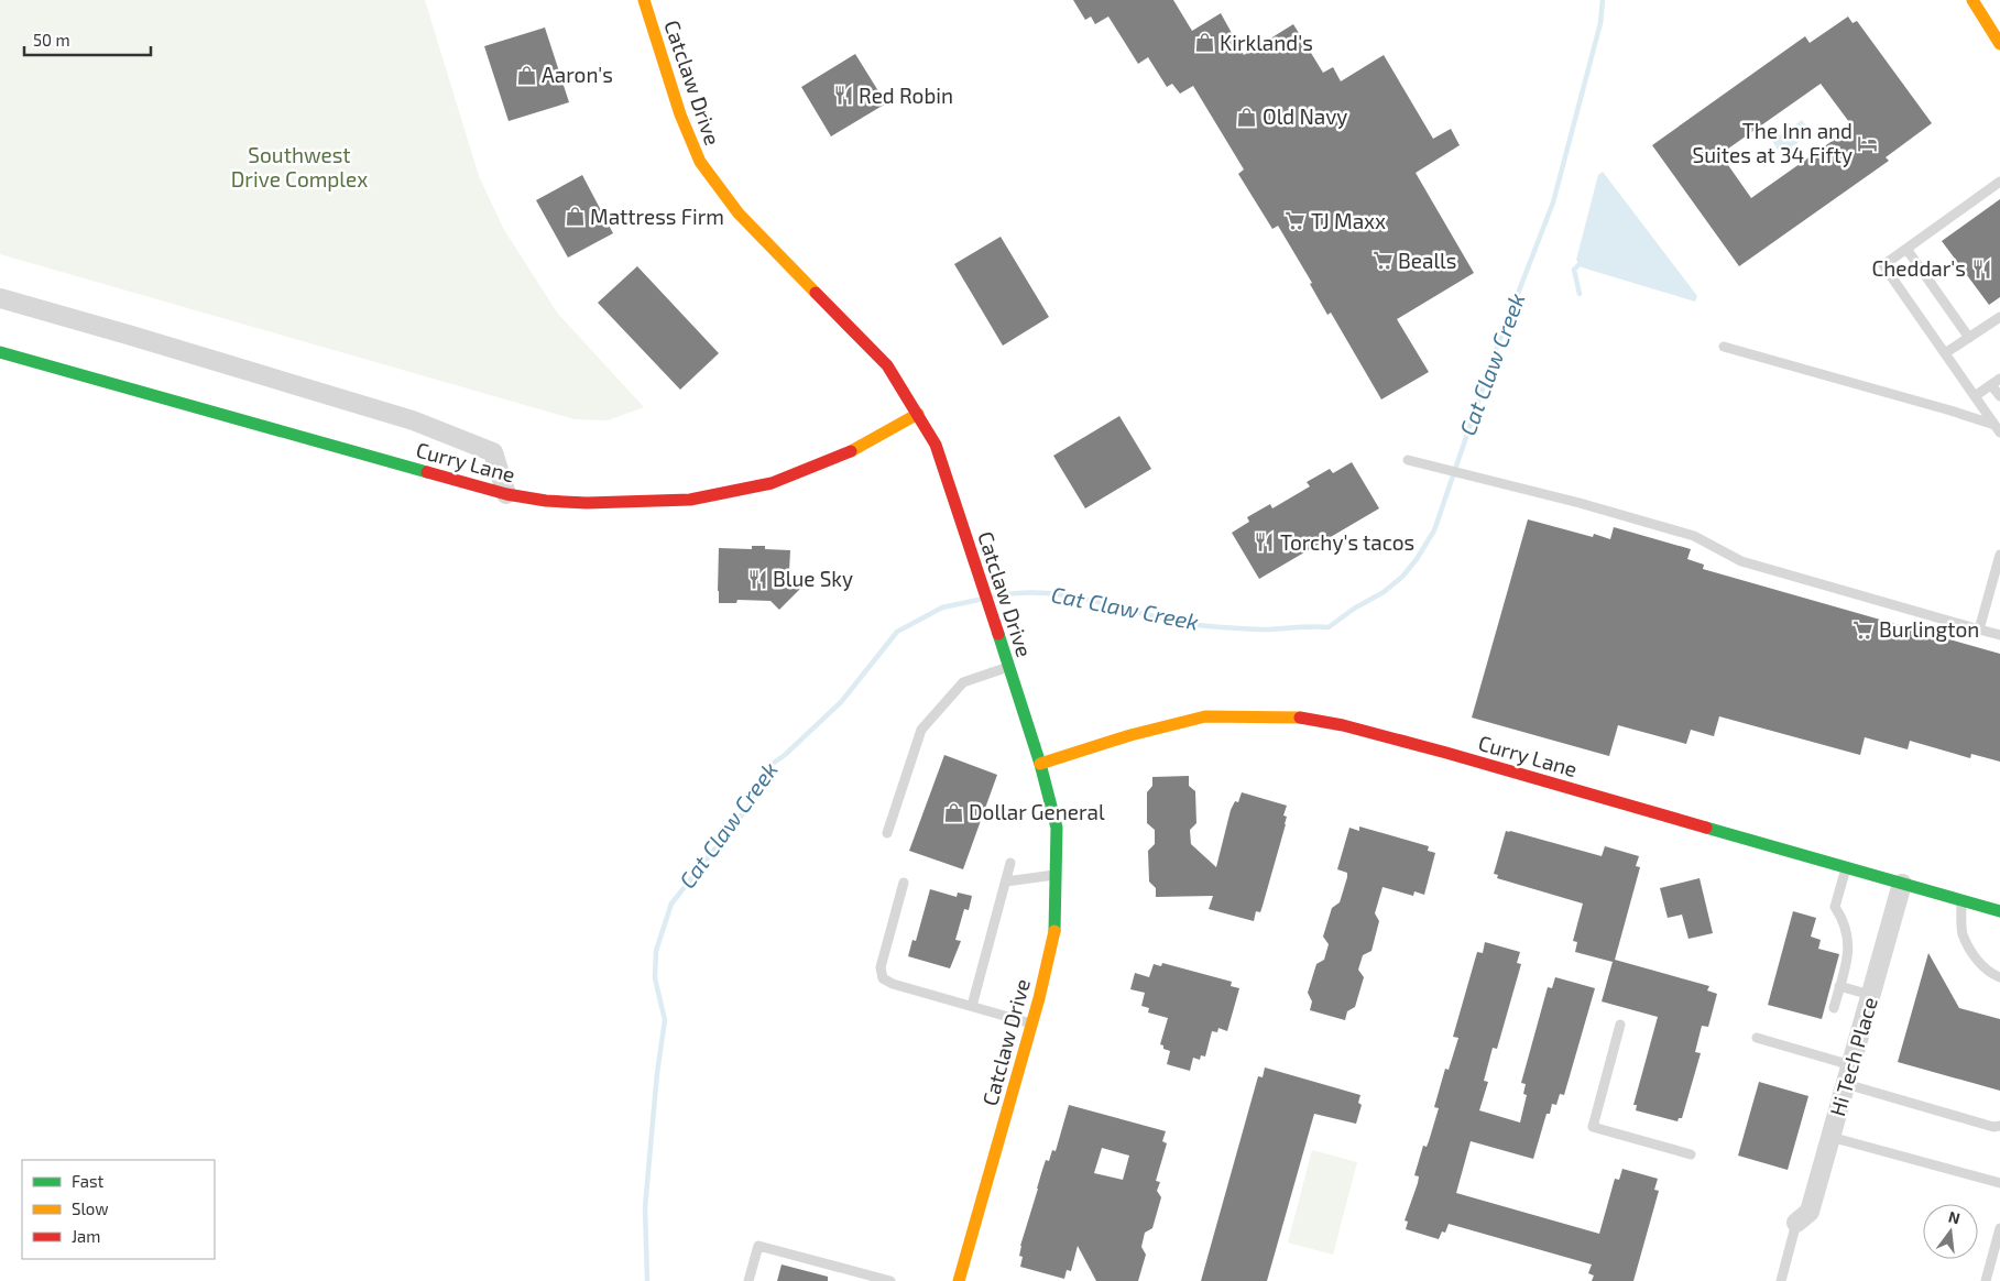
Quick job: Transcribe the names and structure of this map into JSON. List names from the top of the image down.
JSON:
{
  "streets": {
    "street": ["Catclaw Drive", "Curry Lane", "Hi Tech Place"]
  },
  "crossings": [
    ["Catclaw Drive", "Curry Lane"],
    ["Curry Lane", "Hi Tech Place"]
  ],
  "water": ["Cat Claw Creek"],
  "parks": ["Southwest Drive Complex"],
  "places": {
    "shop": [
      "Kirkland's",
      "Aaron's",
      "Old Navy",
      "Mattress Firm",
      "Dollar General"
    ],
    "restaurant": [
      "Red Robin",
      "Cheddar's",
      "Torchy's tacos",
      "Blue Sky"
    ],
    "hotel": ["The Inn and Suites at 34 Fifty"],
    "supermarket": ["TJ Maxx", "Bealls", "Burlington"]
  },
  "legend": ["Fast", "Slow", "Jam"],
  "scale_bar": "50 m",
  "north": "top"
}
